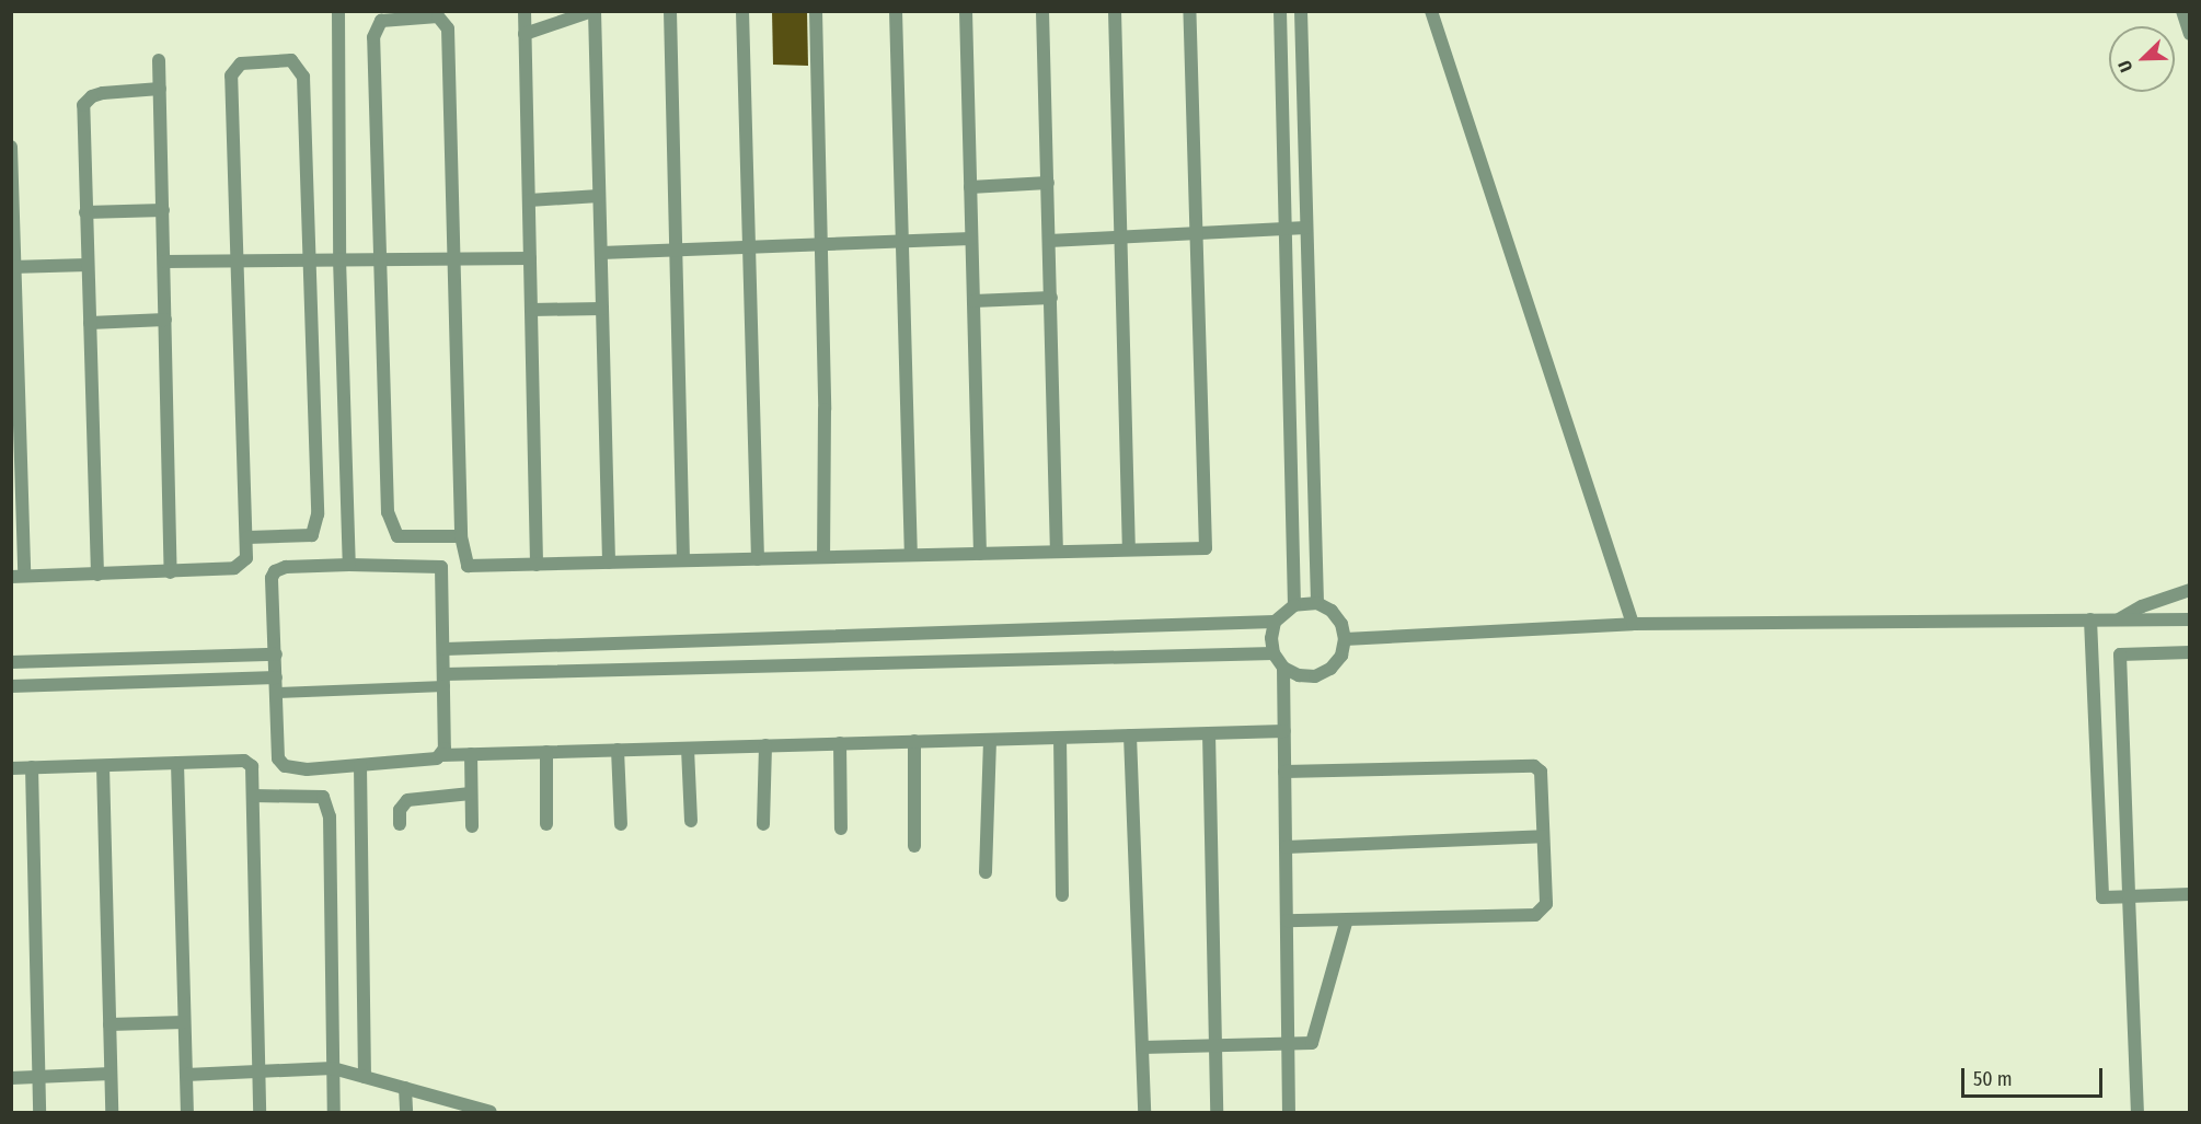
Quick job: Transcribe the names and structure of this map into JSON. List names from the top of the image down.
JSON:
{
  "scale_bar": "50 m",
  "north": "bottom left"
}
